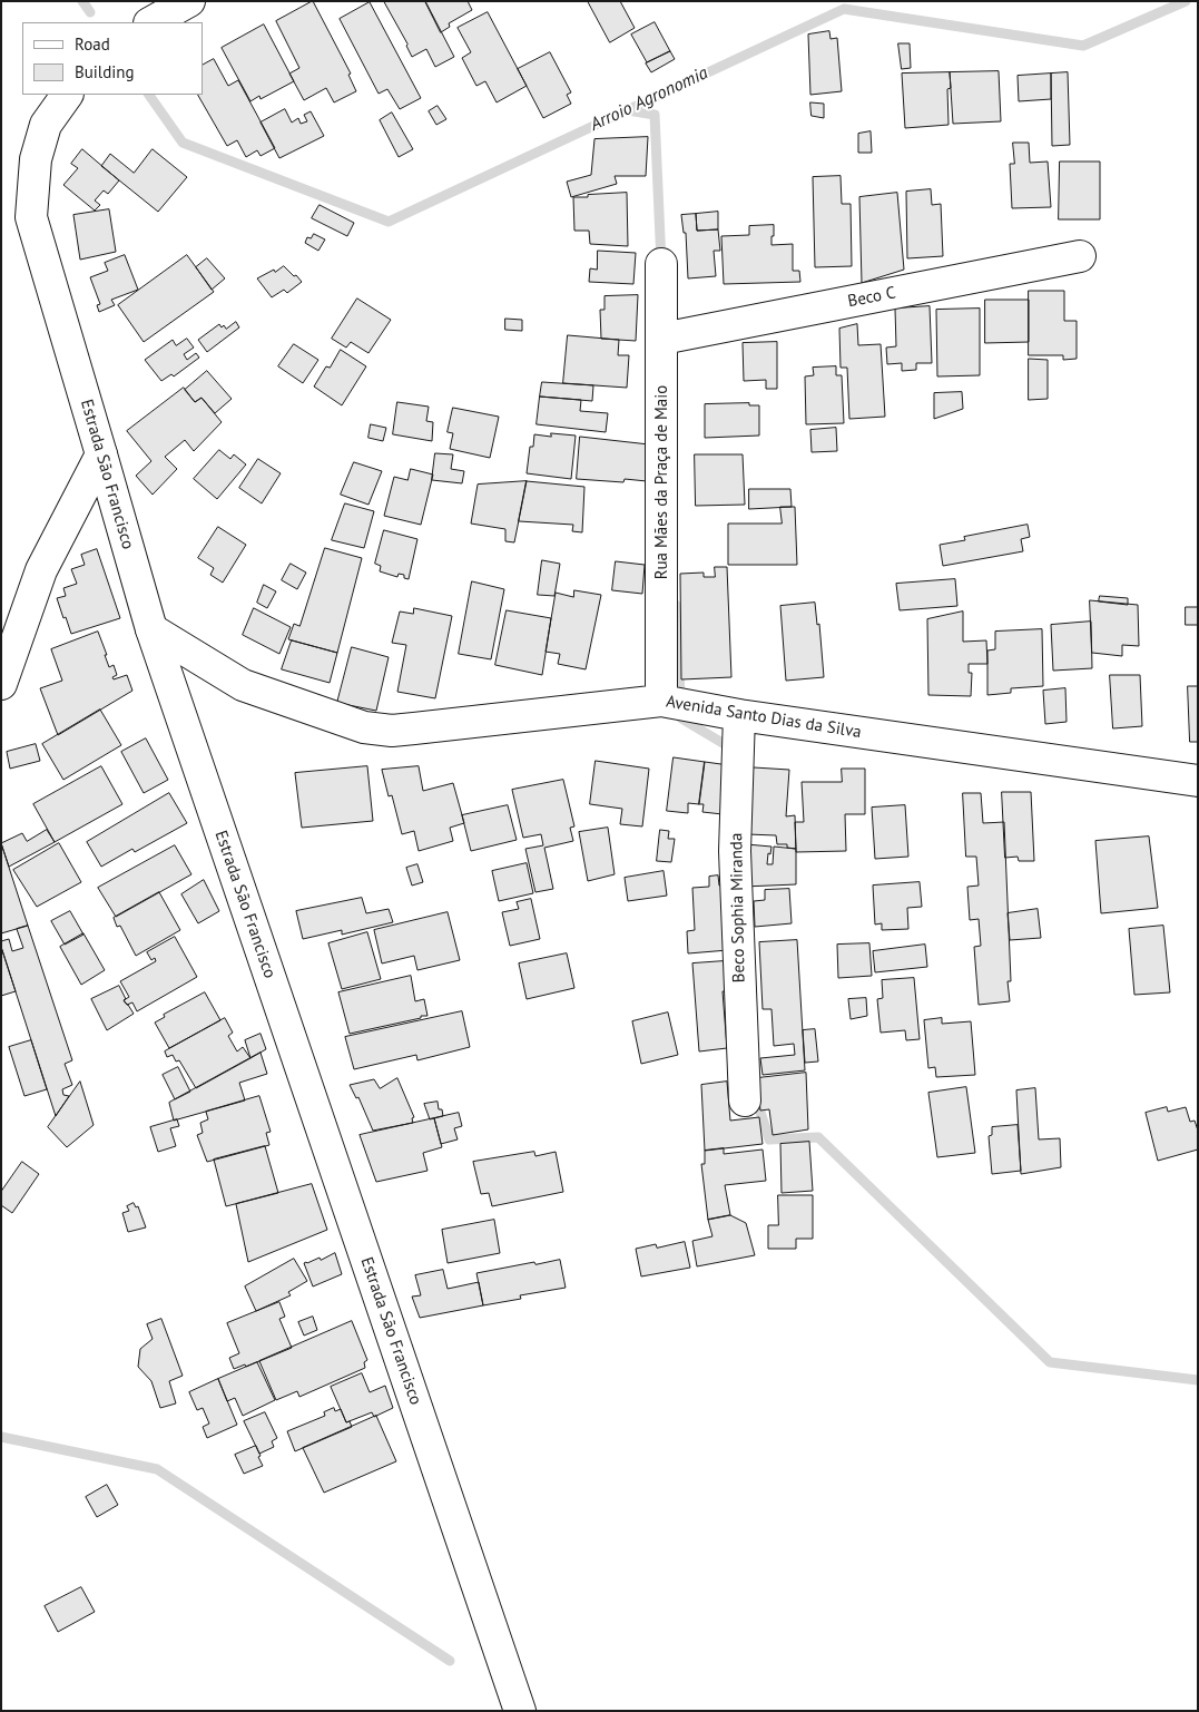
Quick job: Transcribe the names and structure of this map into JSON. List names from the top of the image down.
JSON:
{
  "streets": {
    "street": [
      "Beco C",
      "Estrada São Francisco",
      "Rua Mães da Praça de Maio",
      "Avenida Santo Dias da Silva",
      "Beco Sophia Miranda"
    ]
  },
  "crossings": [
    ["Beco C", "Rua Mães da Praça de Maio"],
    ["Estrada São Francisco", "Avenida Santo Dias da Silva"],
    ["Rua Mães da Praça de Maio", "Avenida Santo Dias da Silva"],
    ["Avenida Santo Dias da Silva", "Beco Sophia Miranda"]
  ],
  "water": ["Arroio Agronomia"],
  "legend": ["Road", "Building"]
}
